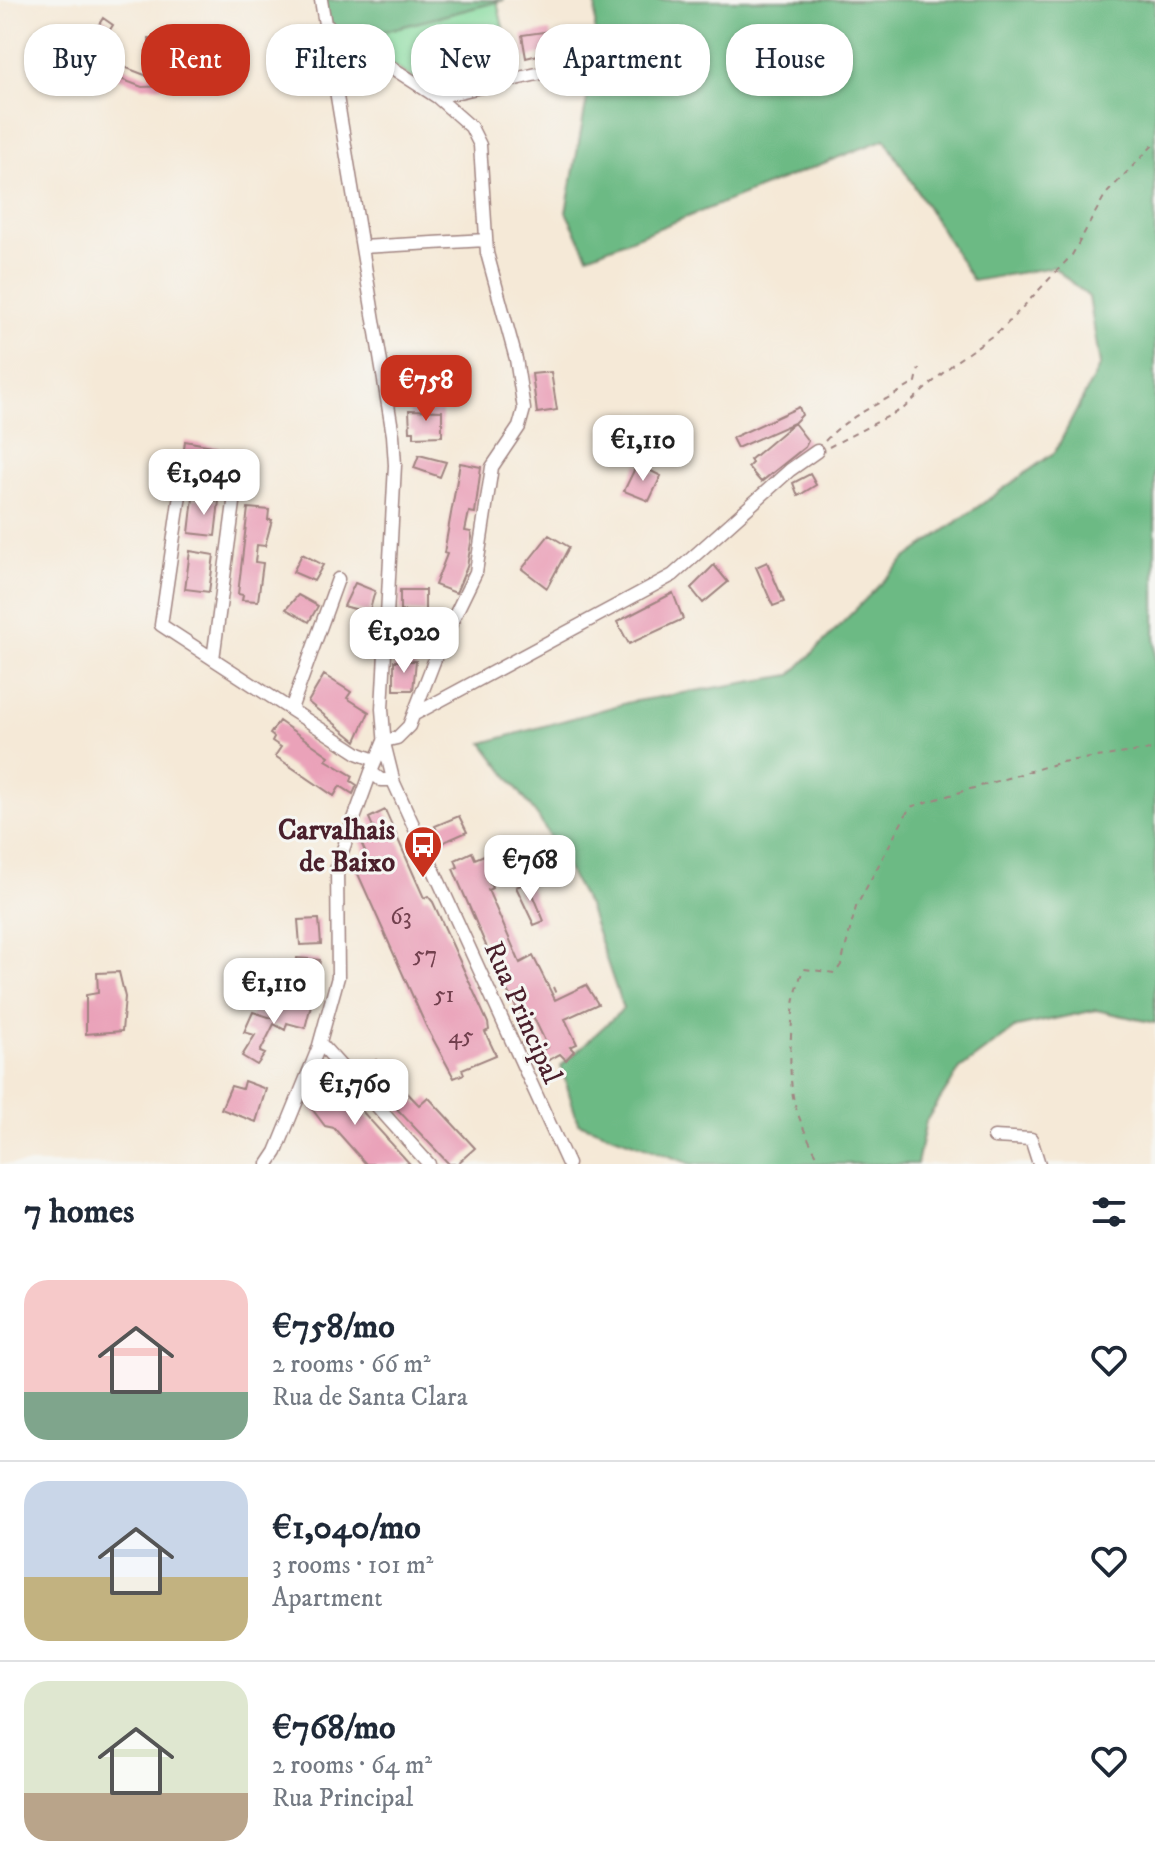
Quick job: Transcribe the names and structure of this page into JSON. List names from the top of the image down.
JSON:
{
  "streets": {
    "street": ["Rua Principal"]
  },
  "places": {
    "bus stop": ["Carvalhais de Baixo"]
  },
  "house_numbers": [
    "63",
    "57",
    "51",
    "45"
  ],
  "page": {
    "chip": [
      "Buy",
      "Rent",
      "Filters",
      "New",
      "Apartment",
      "House"
    ],
    "price": [
      "€758",
      "€1,110",
      "€1,040",
      "€1,020",
      "€768",
      "€1,110",
      "€1,760"
    ],
    "heading": "7 homes",
    "list": [
      {
        "name": "€758/mo",
        "note": "2 rooms · 66 m² · Rua de Santa Clara"
      },
      {
        "name": "€1,040/mo",
        "note": "3 rooms · 101 m² · Apartment"
      },
      {
        "name": "€768/mo",
        "note": "2 rooms · 64 m² · Rua Principal"
      }
    ]
  }
}
